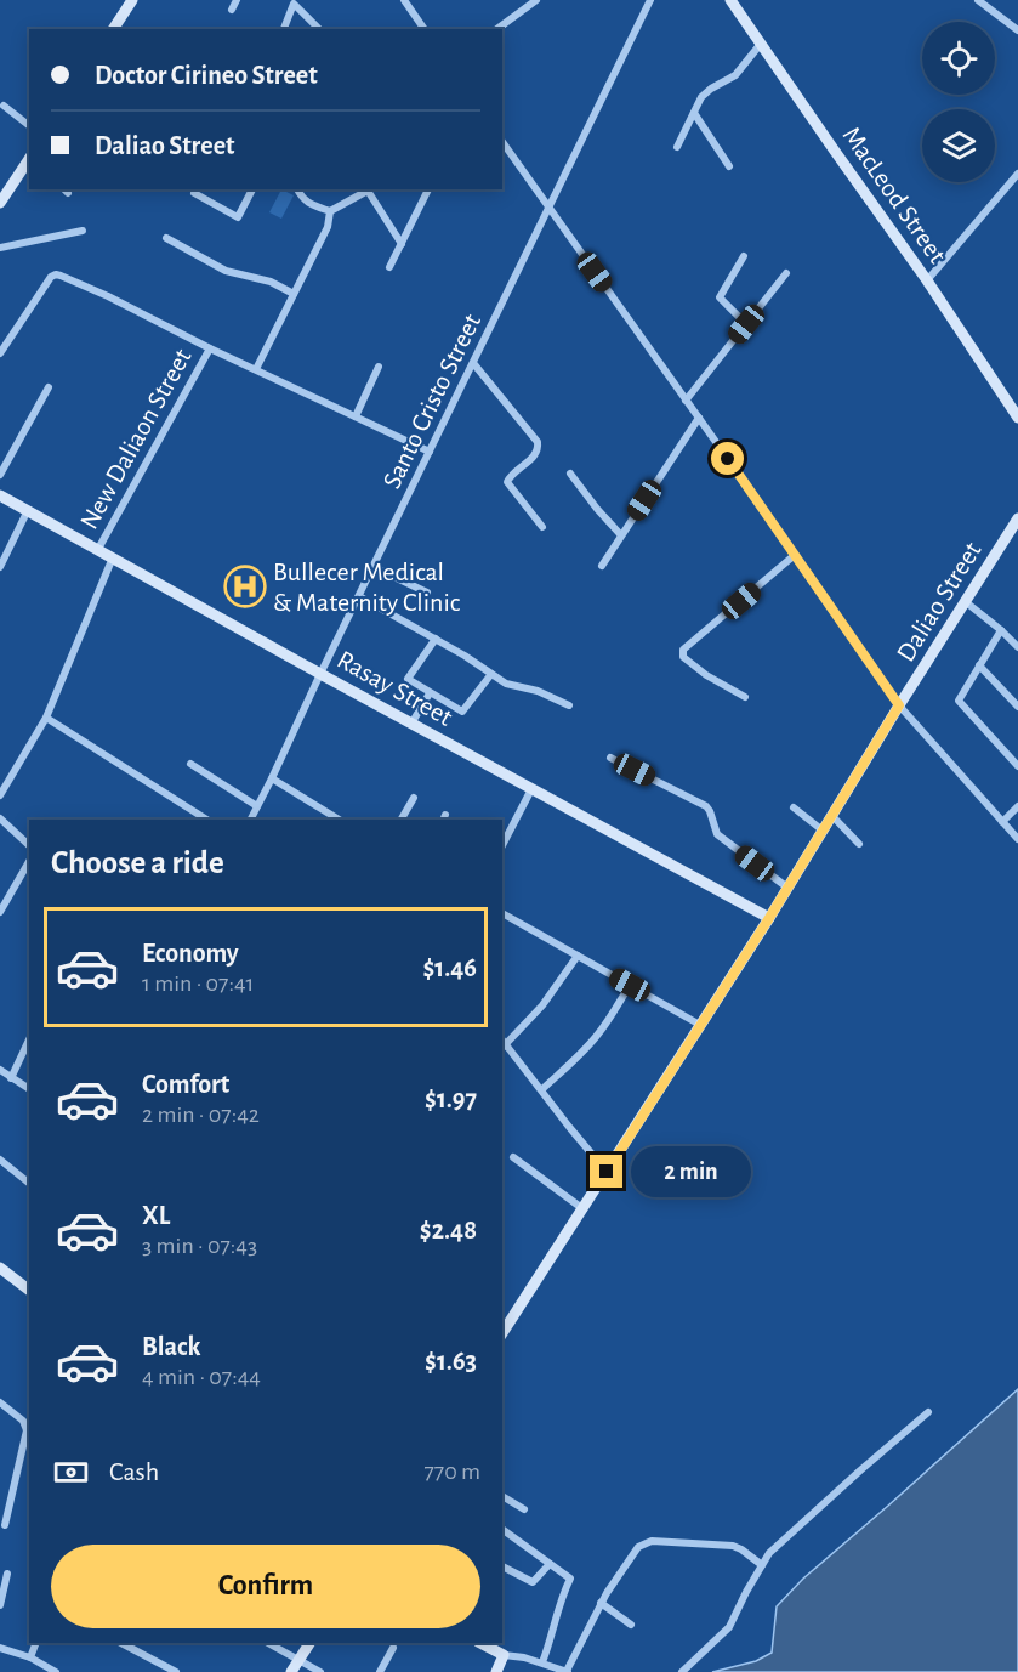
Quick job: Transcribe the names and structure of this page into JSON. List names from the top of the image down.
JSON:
{
  "streets": {
    "street": [
      "MacLeod Street",
      "Santo Cristo Street",
      "New Daliaon Street",
      "Daliao Street",
      "Rasay Street"
    ]
  },
  "crossings": [
    ["Santo Cristo Street", "Rasay Street"],
    ["New Daliaon Street", "Rasay Street"],
    ["Daliao Street", "Rasay Street"]
  ],
  "places": {
    "hospital": ["Bullecer Medical & Maternity Clinic"]
  },
  "page": {
    "banner": ["Doctor Cirineo Street", "Daliao Street"],
    "heading": "Choose a ride",
    "list": [
      {
        "name": "Economy",
        "note": "1 min · 07:41",
        "value": "$1.46"
      },
      {
        "name": "Comfort",
        "note": "2 min · 07:42",
        "value": "$1.97"
      },
      {
        "name": "XL",
        "note": "3 min · 07:43",
        "value": "$2.48"
      },
      {
        "name": "Black",
        "note": "4 min · 07:44",
        "value": "$1.63"
      }
    ],
    "bubble": "2 min",
    "pay": ["Cash", "770 m"],
    "buttons": "Confirm"
  }
}
